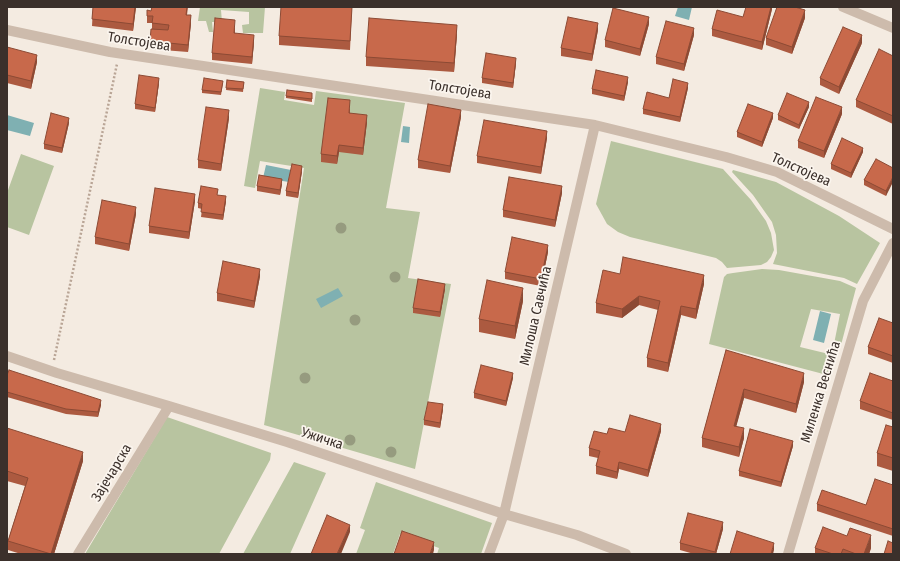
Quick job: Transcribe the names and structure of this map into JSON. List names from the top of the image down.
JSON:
{
  "streets": {
    "street": [
      "Толстојева",
      "Милоша Савчића",
      "Миленка Веснића",
      "Ужичка",
      "Зајечарска"
    ]
  },
  "crossings": [
    ["Толстојева", "Милоша Савчића"],
    ["Милоша Савчића", "Ужичка"],
    ["Ужичка", "Зајечарска"]
  ]
}
